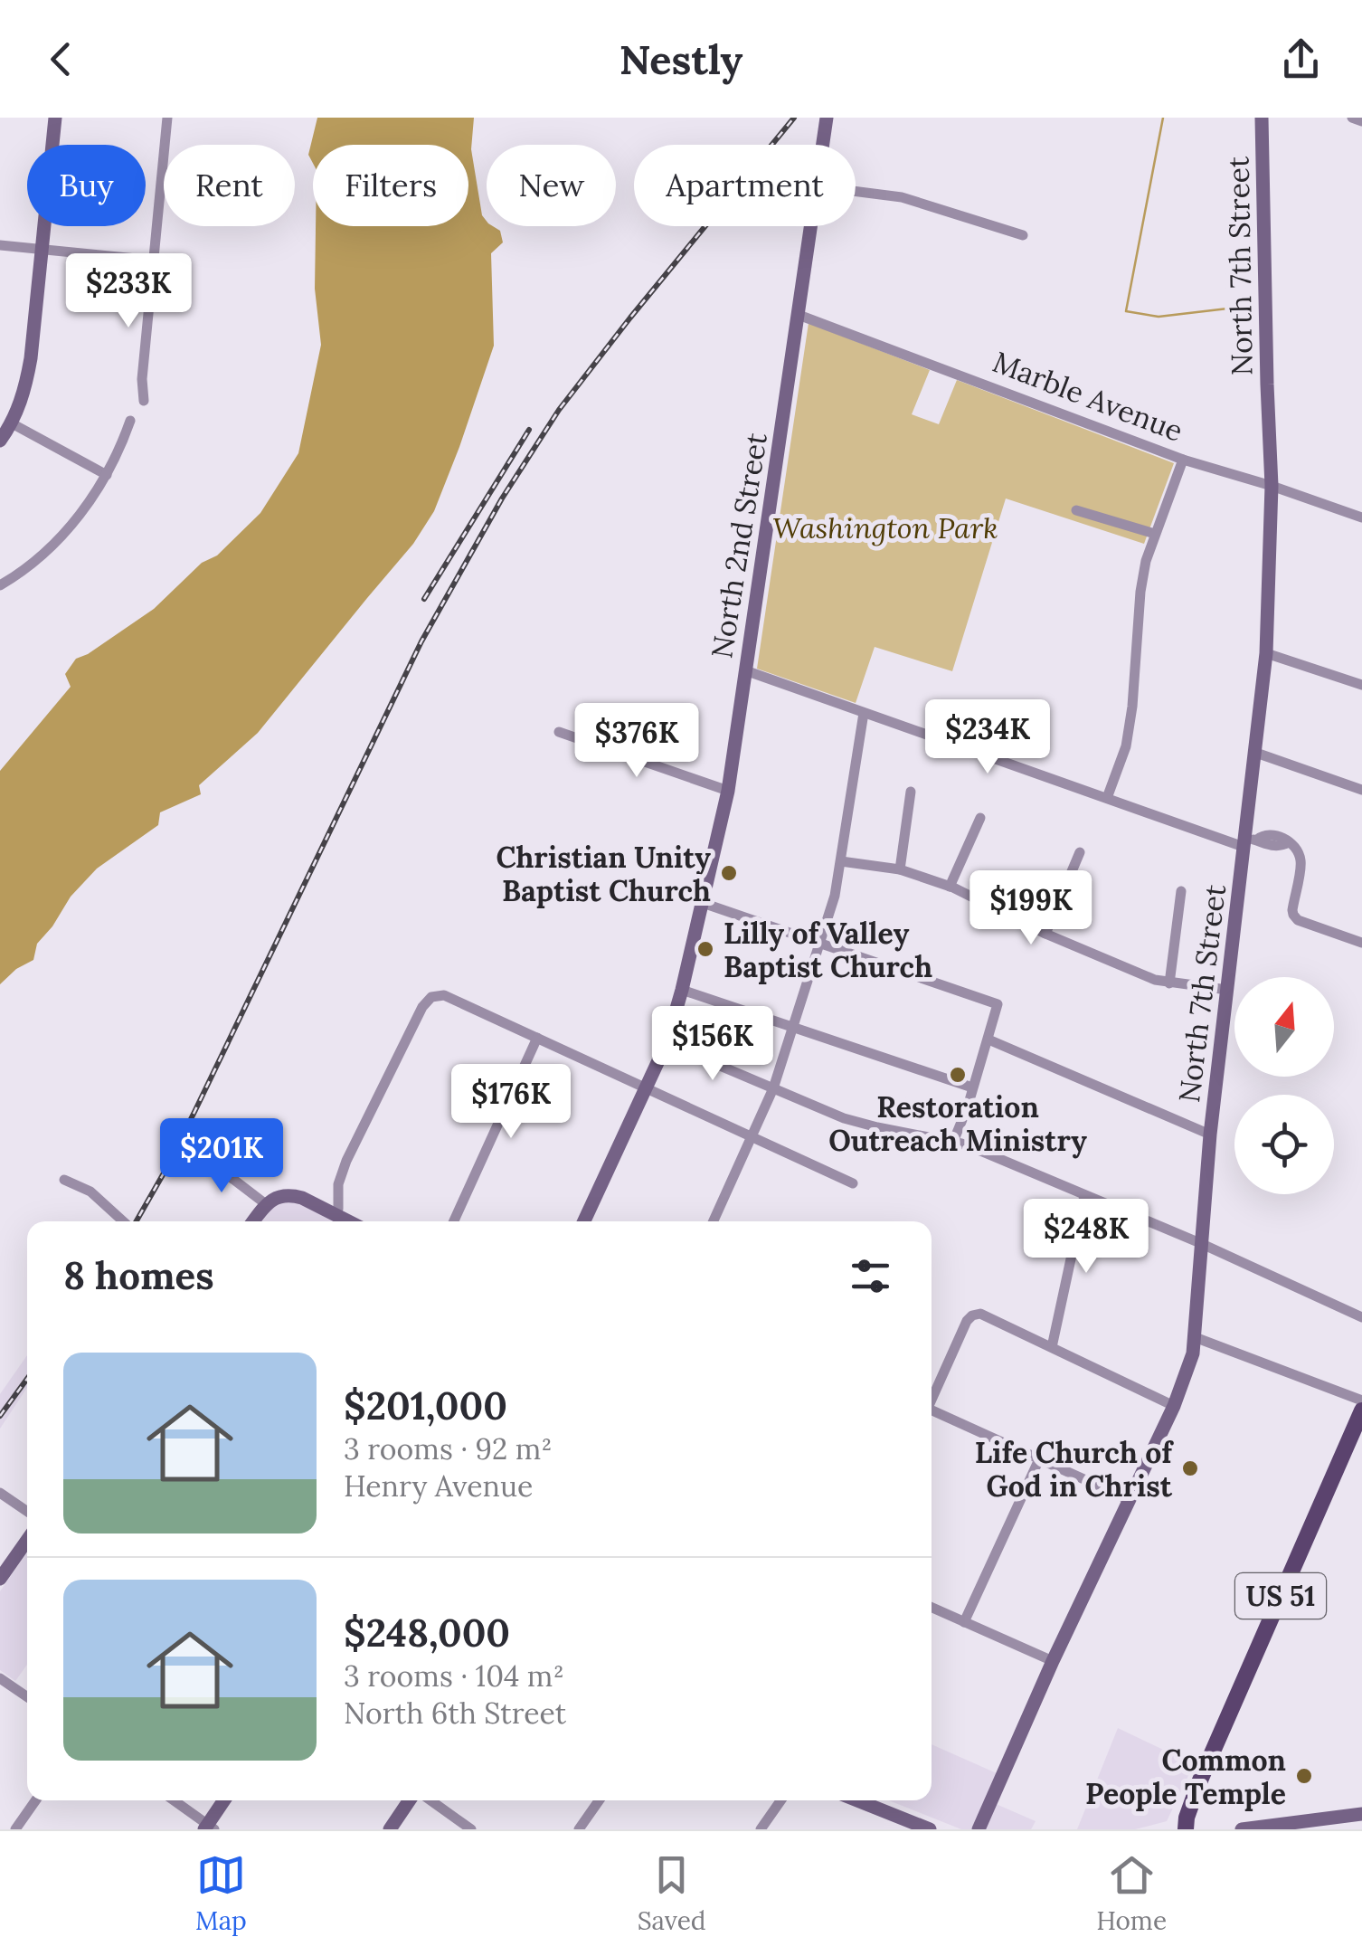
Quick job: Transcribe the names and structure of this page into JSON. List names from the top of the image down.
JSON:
{
  "streets": {
    "main road": ["US 51"],
    "street": ["North 7th Street", "Marble Avenue", "North 2nd Street"]
  },
  "crossings": [
    ["North 7th Street", "Marble Avenue"],
    ["Marble Avenue", "North 2nd Street"]
  ],
  "parks": ["Washington Park"],
  "places": [
    "Christian Unity Baptist Church",
    "Lilly of Valley Baptist Church",
    "Restoration Outreach Ministry",
    "Life Church of God in Christ",
    "Common People Temple"
  ],
  "north": "top",
  "page": {
    "header": "Nestly",
    "chip": [
      "Buy",
      "Rent",
      "Filters",
      "New",
      "Apartment"
    ],
    "price": [
      "$233K",
      "$234K",
      "$376K",
      "$199K",
      "$156K",
      "$176K",
      "$201K",
      "$248K"
    ],
    "heading": "8 homes",
    "list": [
      {
        "name": "$201,000",
        "note": "3 rooms · 92 m² · Henry Avenue"
      },
      {
        "name": "$248,000",
        "note": "3 rooms · 104 m² · North 6th Street"
      }
    ],
    "tabs": ["Map", "Saved", "Home"]
  }
}
